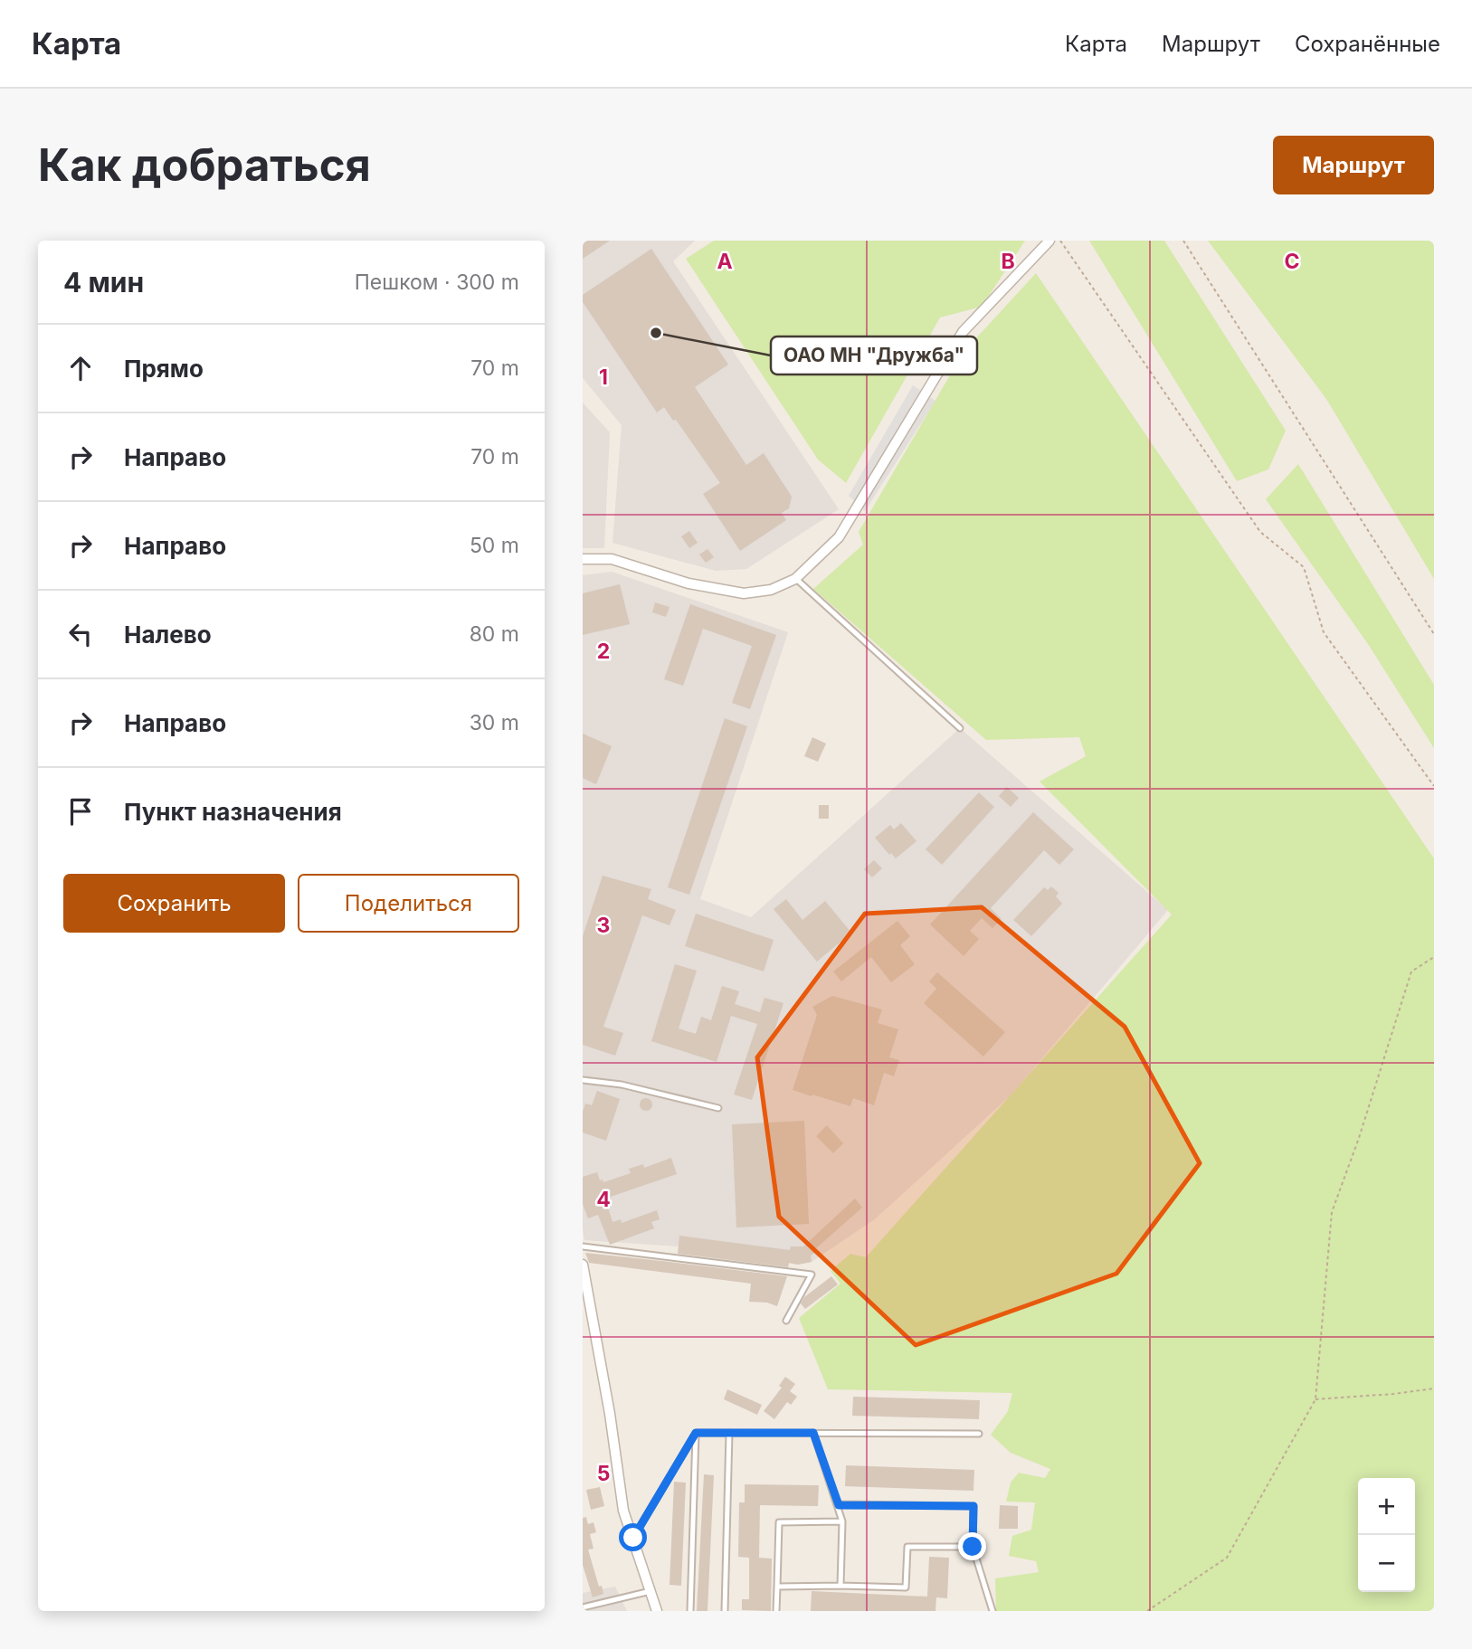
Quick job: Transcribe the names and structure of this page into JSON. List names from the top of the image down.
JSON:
{
  "places": ["ОАО МН \"Дружба\""],
  "page": {
    "header": "Карта",
    "nav": ["Карта", "Маршрут", "Сохранённые"],
    "buttons": [
      "Маршрут",
      ["Сохранить", "Поделиться"]
    ],
    "title": "Как добраться",
    "heading": ["4 мин", "Пешком · 300 m"],
    "list": [
      ["Прямо", "70 m"],
      ["Направо", "70 m"],
      ["Направо", "50 m"],
      ["Налево", "80 m"],
      ["Направо", "30 m"],
      "Пункт назначения"
    ],
    "map_buttons": ["+", "−"]
  },
  "grid": {
    "columns": ["A", "B", "C"],
    "rows": [
      "1",
      "2",
      "3",
      "4",
      "5"
    ]
  }
}
